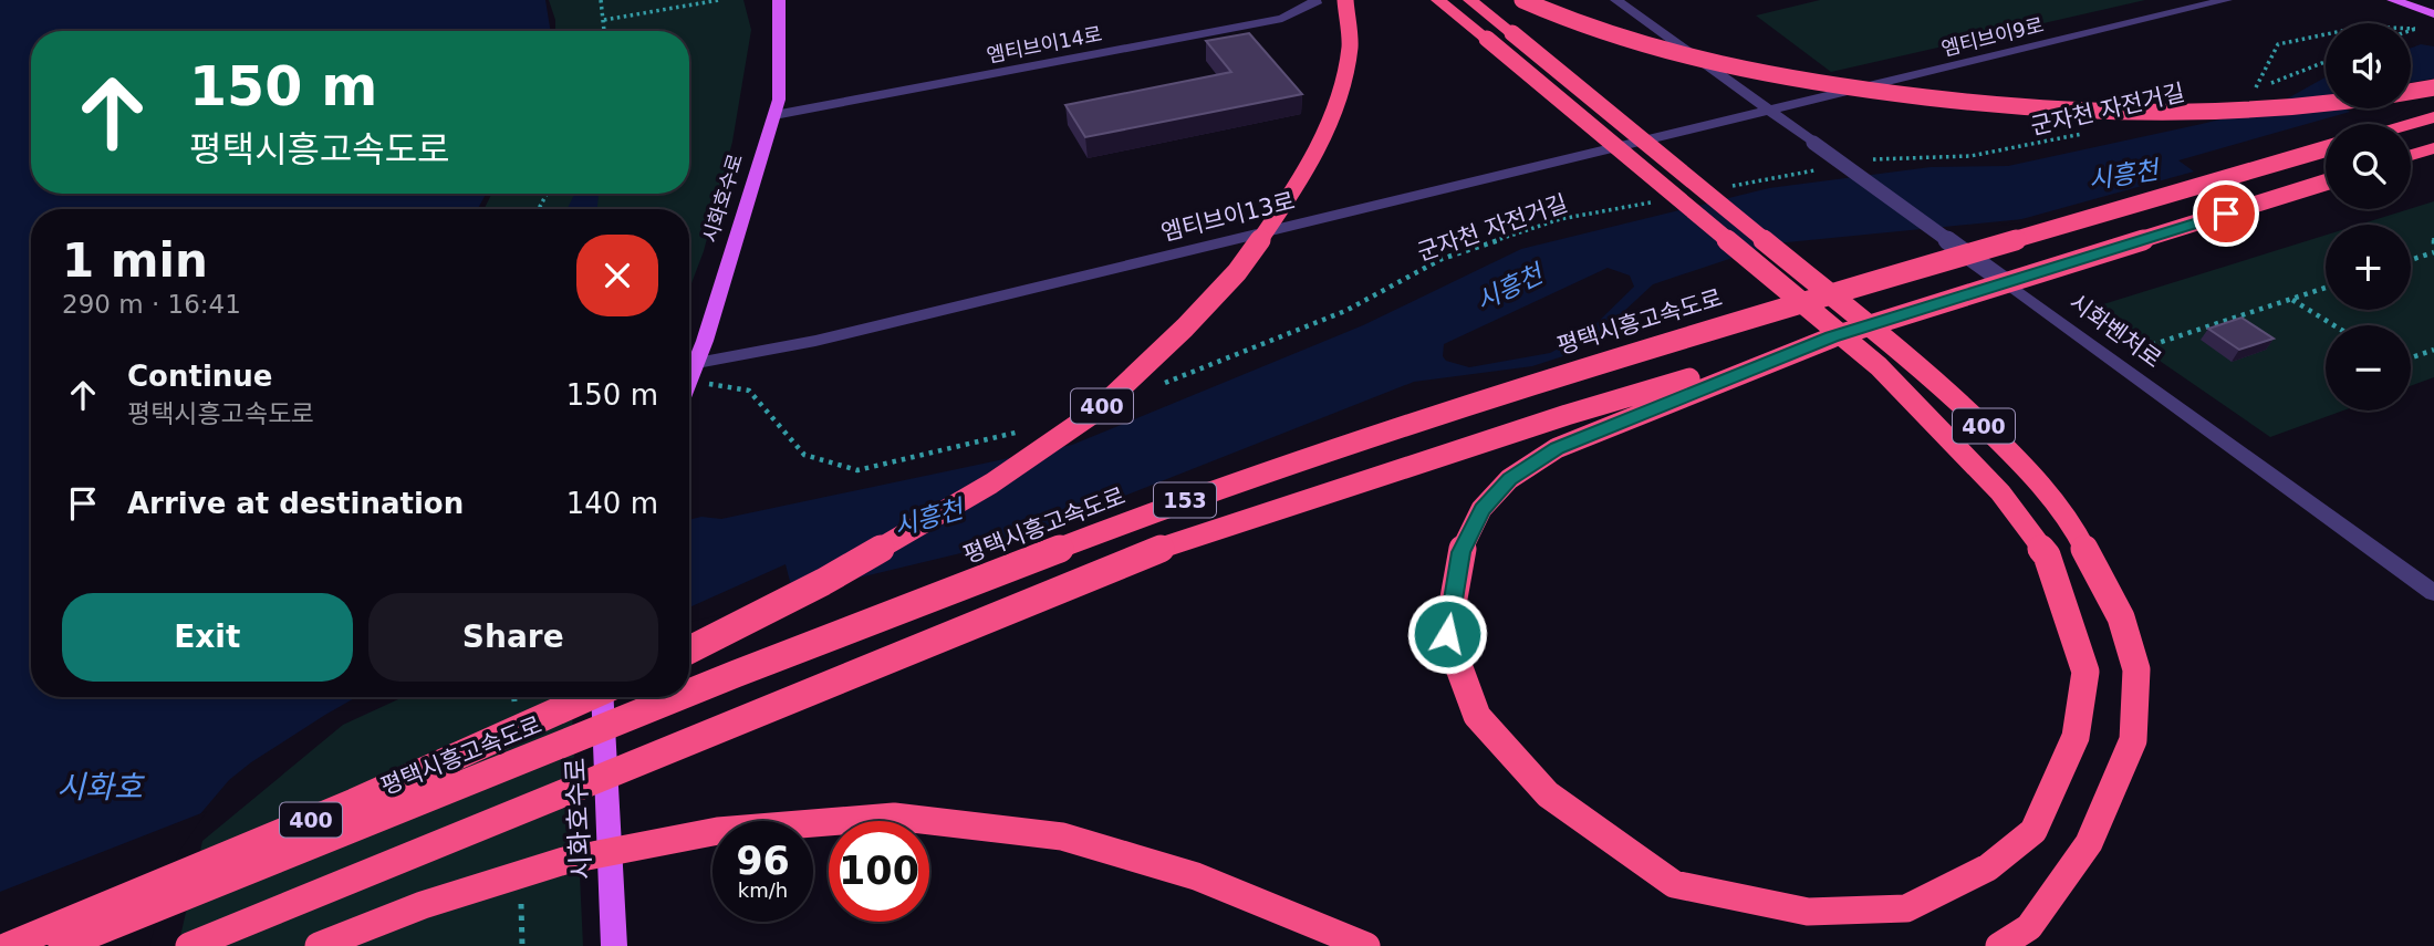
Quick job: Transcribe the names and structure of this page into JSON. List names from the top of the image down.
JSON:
{
  "streets": {
    "highway": ["평택시흥고속도로", "400", "153"],
    "main road": ["시화호수로"],
    "street": [
      "엠티브이9로",
      "엠티브이14로",
      "엠티브이13로",
      "시화벤처로"
    ],
    "path": ["군자천 자전거길"]
  },
  "crossings": [
    ["엠티브이9로", "엠티브이13로"],
    ["엠티브이9로", "시화벤처로"],
    ["엠티브이14로", "시화호수로"],
    ["시화호수로", "엠티브이13로"],
    ["엠티브이13로", "시화벤처로"]
  ],
  "water": ["시흥천", "시화호"],
  "page": {
    "map_buttons": ["+", "−"],
    "turn": ["150 m", "평택시흥고속도로"],
    "heading": ["1 min", "290 m · 16:41"],
    "list": [
      {
        "name": "Continue",
        "note": "평택시흥고속도로",
        "value": "150 m"
      },
      {
        "name": "Arrive at destination",
        "value": "140 m"
      }
    ],
    "buttons": ["Exit", "Share"],
    "speed": "96 km/h",
    "limit": "100"
  }
}
